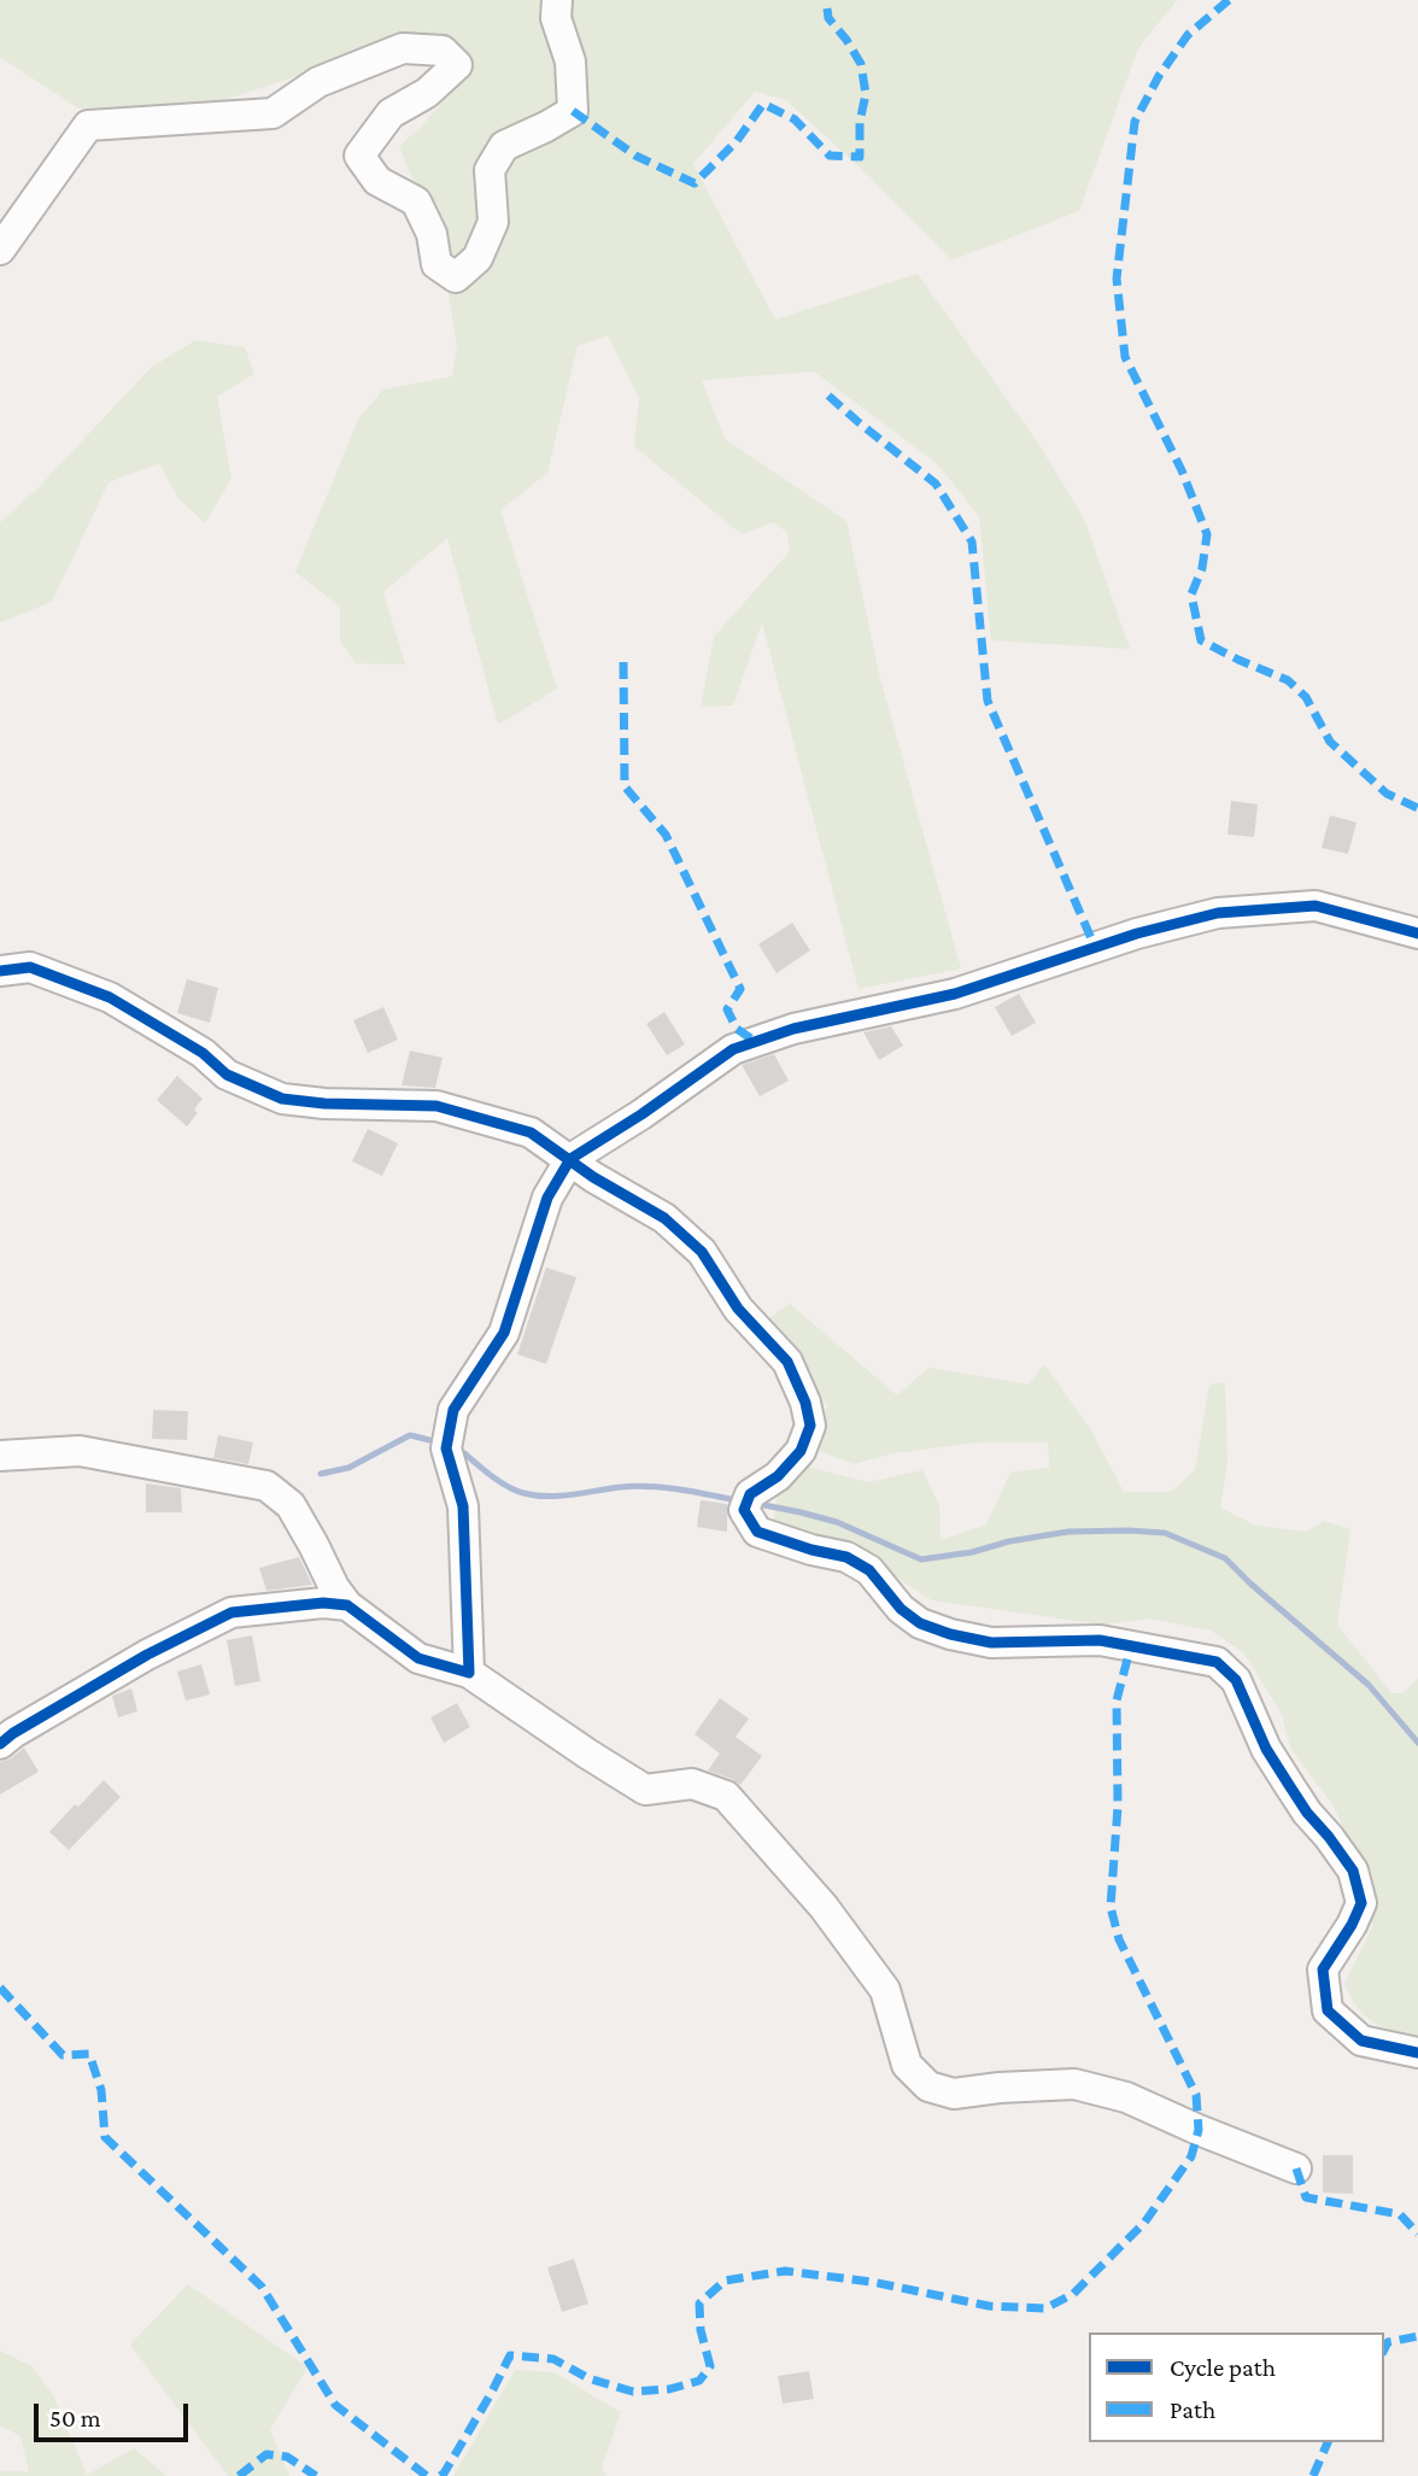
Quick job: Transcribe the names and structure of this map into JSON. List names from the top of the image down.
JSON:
{
  "legend": ["Cycle path", "Path"],
  "scale_bar": "50 m"
}
